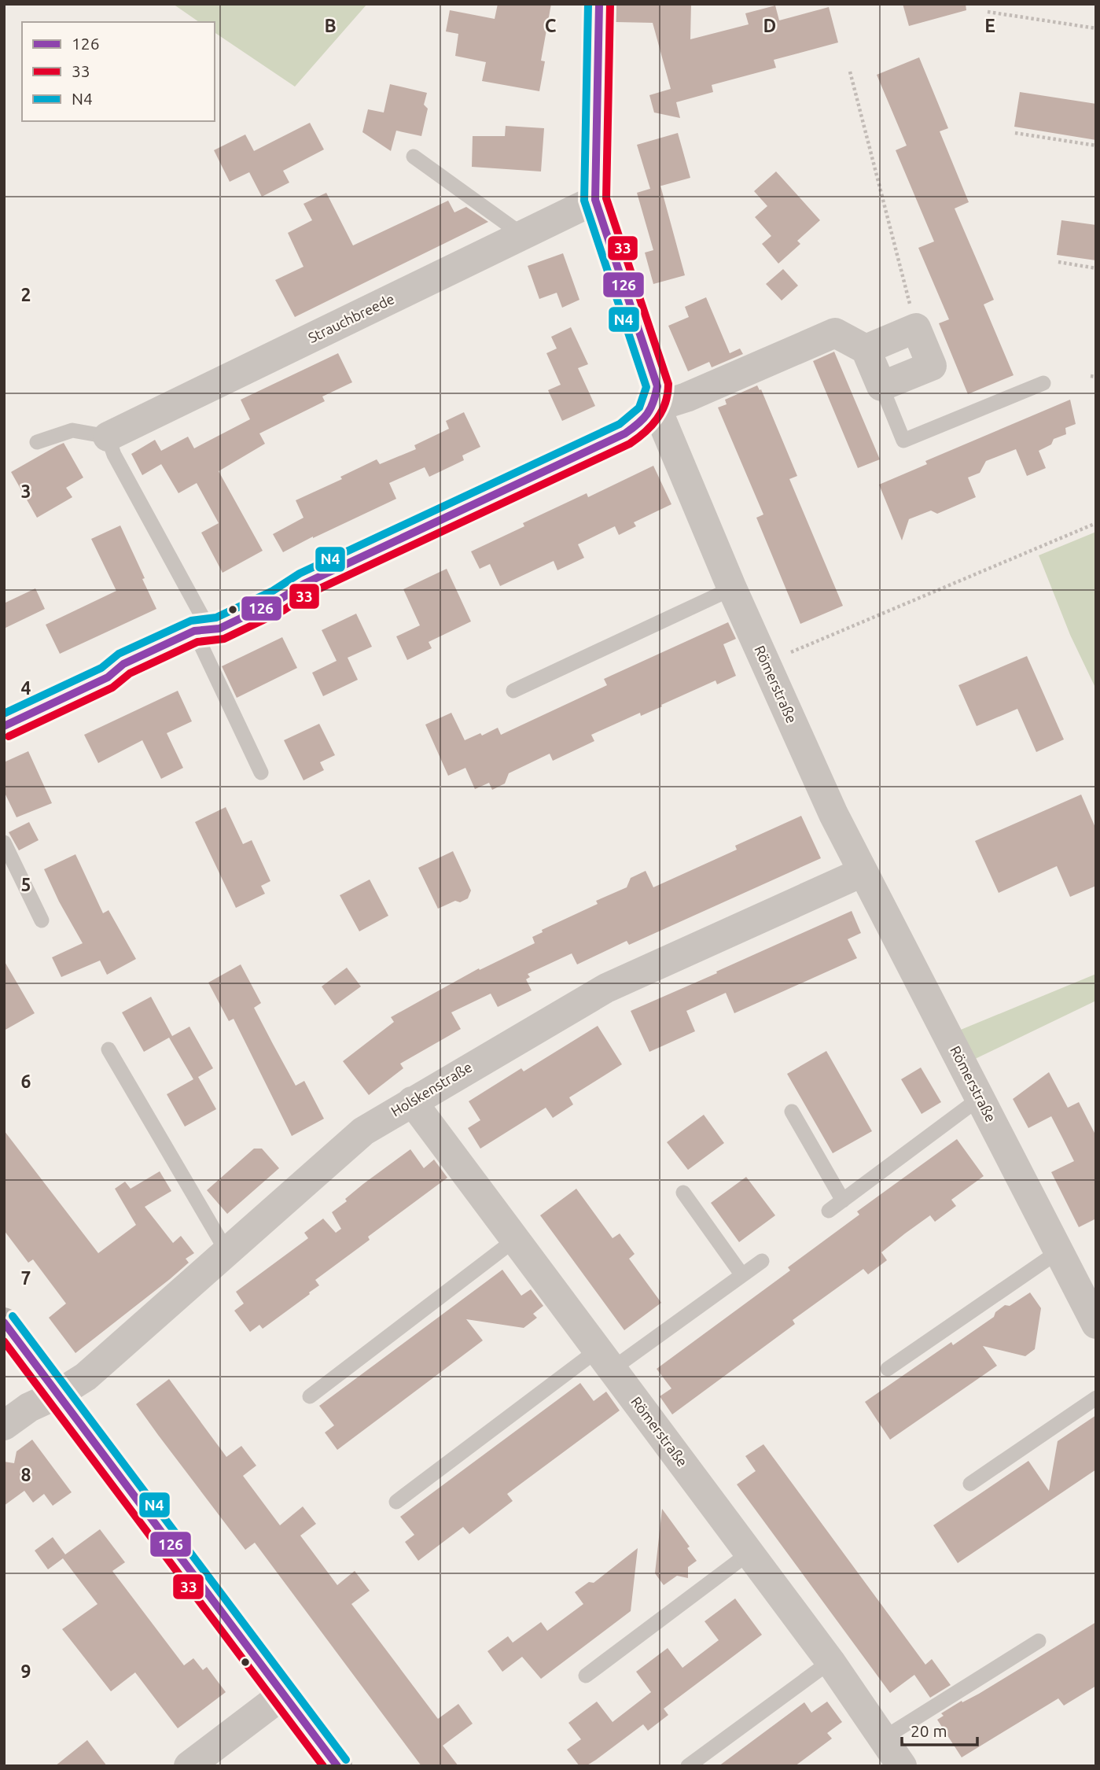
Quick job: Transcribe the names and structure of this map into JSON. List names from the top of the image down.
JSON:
{
  "streets": {
    "street": ["Strauchbreede", "Römerstraße", "Holskenstraße"]
  },
  "crossings": [
    ["Strauchbreede", "Römerstraße"],
    ["Römerstraße", "Holskenstraße"]
  ],
  "lines": ["transit line 126", "transit line 33", "transit line N4"],
  "legend": ["126", "33", "N4"],
  "scale_bar": "20 m",
  "grid": {
    "columns": [
      "B",
      "C",
      "D",
      "E"
    ],
    "rows": [
      "2",
      "3",
      "4",
      "5",
      "6",
      "7",
      "8",
      "9"
    ]
  }
}
